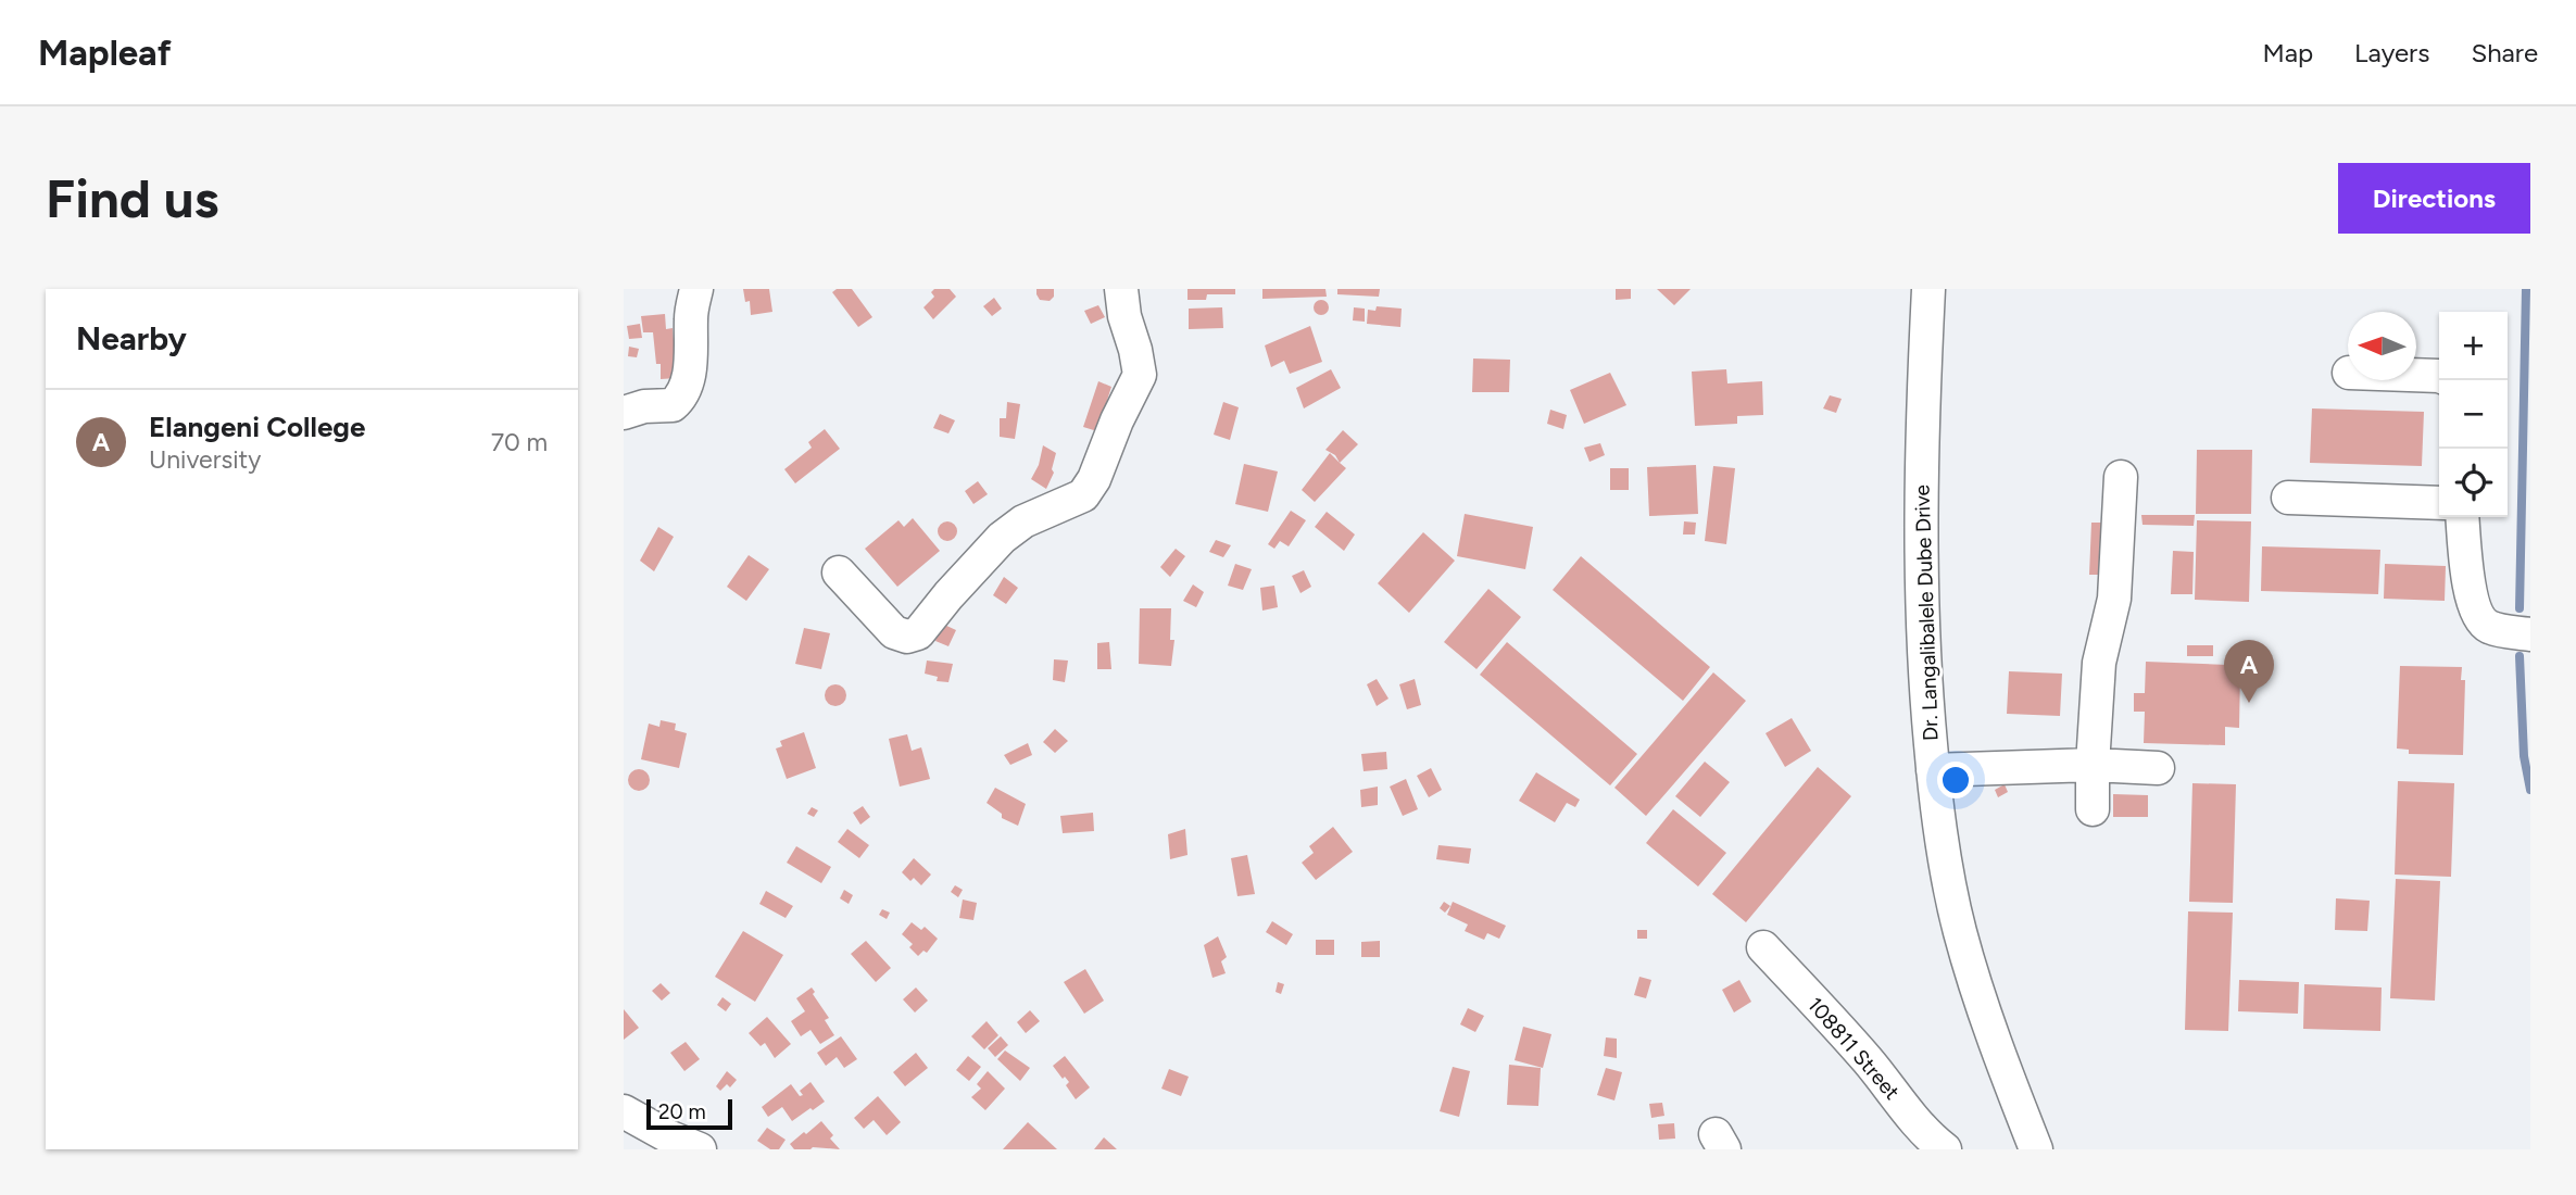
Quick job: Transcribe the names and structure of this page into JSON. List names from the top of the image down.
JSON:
{
  "streets": {
    "street": ["Dr. Langalibalele Dube Drive", "108811 Street"]
  },
  "scale_bar": "20 m",
  "north": "left",
  "page": {
    "header": "Mapleaf",
    "nav": ["Map", "Layers", "Share"],
    "buttons": "Directions",
    "title": "Find us",
    "heading": "Nearby",
    "map_buttons": ["+", "−"],
    "list": [
      {
        "mark": "A",
        "name": "Elangeni College",
        "note": "University",
        "value": "70 m"
      }
    ],
    "pins": "A",
    "scale": "20 m"
  }
}
